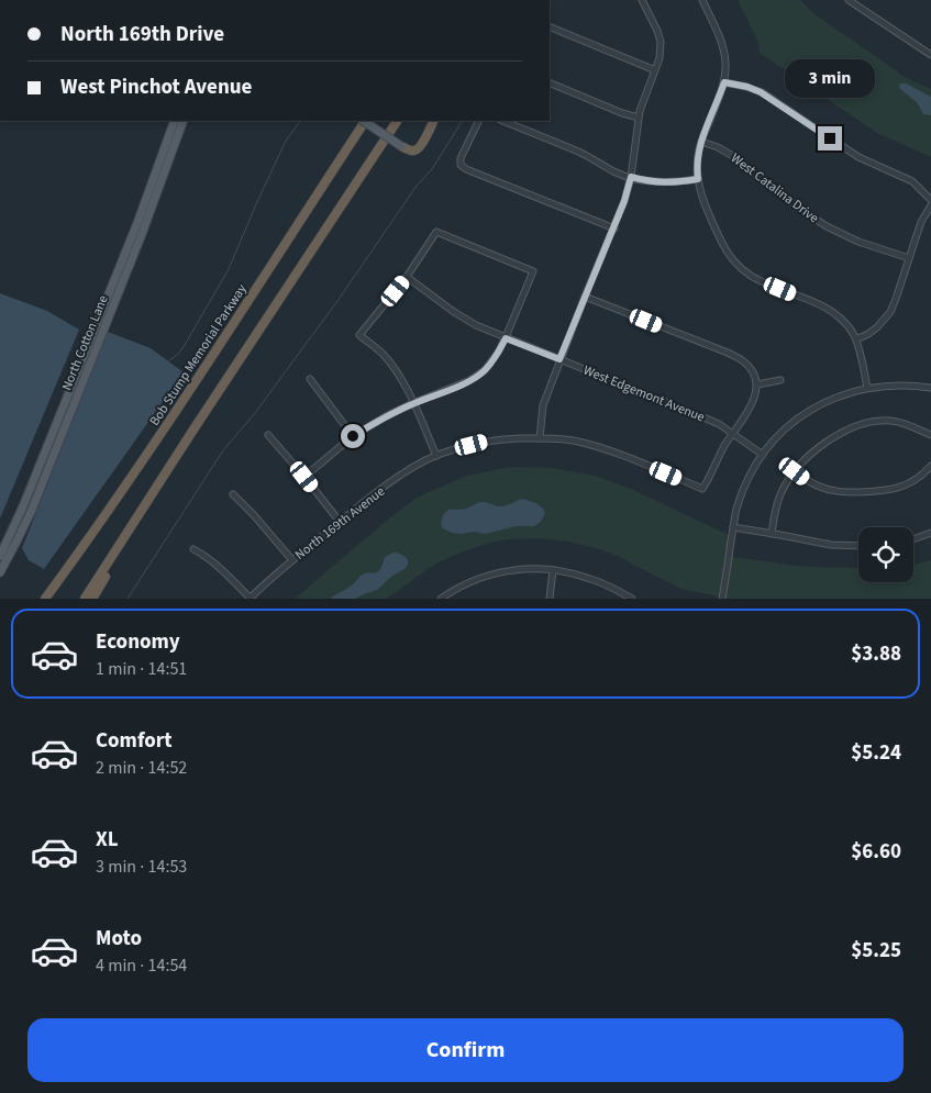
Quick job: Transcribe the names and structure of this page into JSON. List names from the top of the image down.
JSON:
{
  "streets": {
    "highway": ["Bob Stump Memorial Parkway"],
    "main road": ["North Cotton Lane"],
    "street": ["West Catalina Drive", "West Edgemont Avenue", "North 169th Avenue"]
  },
  "crossings": [
    ["West Edgemont Avenue", "North 169th Avenue"]
  ],
  "page": {
    "banner": ["North 169th Drive", "West Pinchot Avenue"],
    "bubble": "3 min",
    "list": [
      {
        "name": "Economy",
        "note": "1 min · 14:51",
        "value": "$3.88"
      },
      {
        "name": "Comfort",
        "note": "2 min · 14:52",
        "value": "$5.24"
      },
      {
        "name": "XL",
        "note": "3 min · 14:53",
        "value": "$6.60"
      },
      {
        "name": "Moto",
        "note": "4 min · 14:54",
        "value": "$5.25"
      }
    ],
    "buttons": "Confirm"
  }
}
